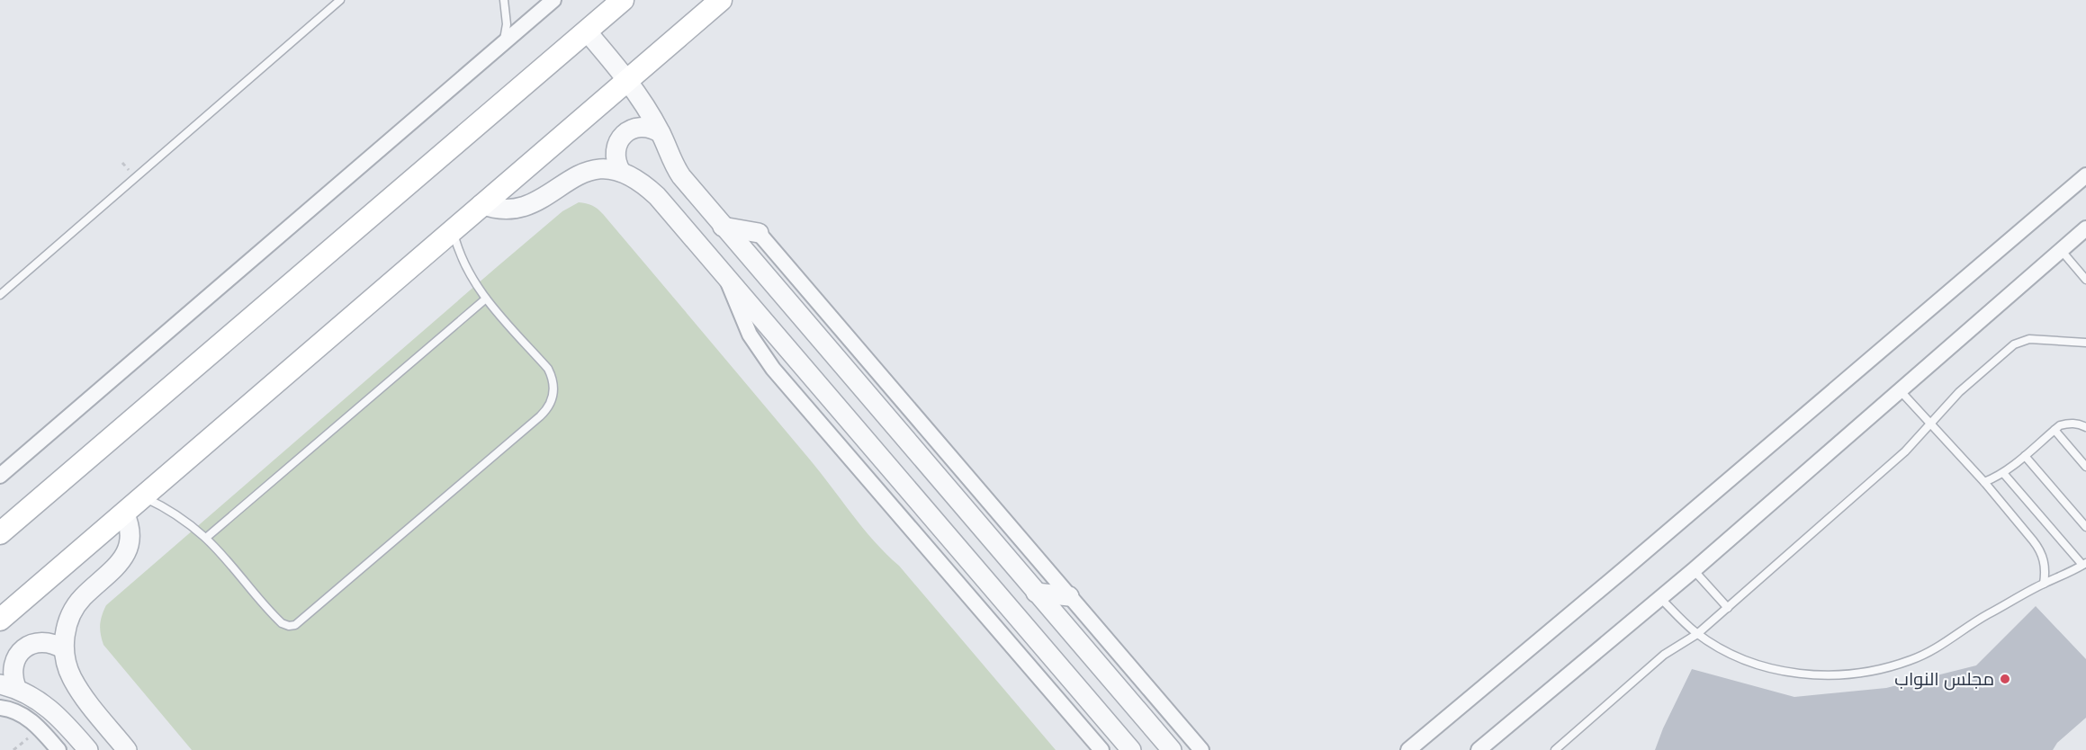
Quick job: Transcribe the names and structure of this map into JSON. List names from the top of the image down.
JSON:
{
  "places": ["مجلس النواب"]
}
